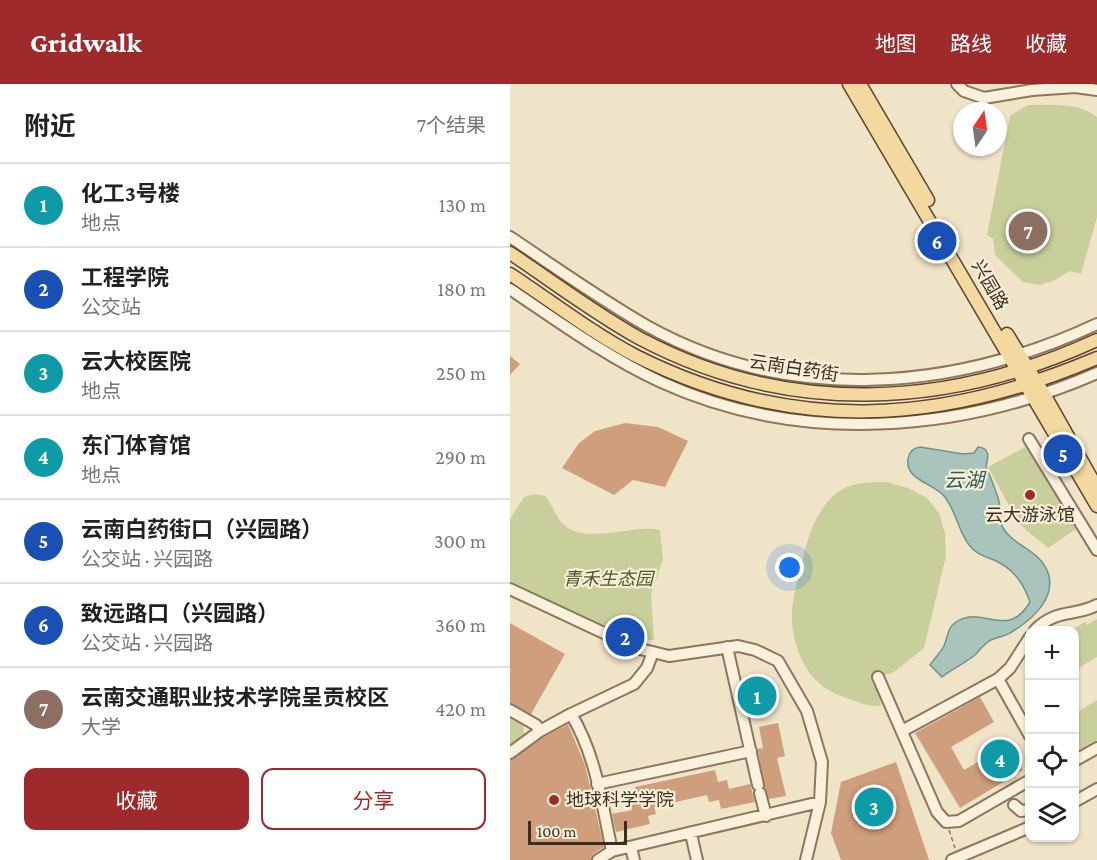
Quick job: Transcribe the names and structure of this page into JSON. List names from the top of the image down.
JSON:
{
  "streets": {
    "main road": ["兴园路", "云南白药街"]
  },
  "crossings": [
    ["兴园路", "云南白药街"]
  ],
  "water": ["云湖"],
  "parks": ["青禾生态园"],
  "places": ["云大游泳馆", "地球科学学院"],
  "scale_bar": "100 m",
  "north": "top",
  "page": {
    "header": "Gridwalk",
    "nav": ["地图", "路线", "收藏"],
    "heading": ["附近", "7个结果"],
    "list": [
      {
        "mark": "1",
        "name": "化工3号楼",
        "note": "地点",
        "value": "130 m"
      },
      {
        "mark": "2",
        "name": "工程学院",
        "note": "公交站",
        "value": "180 m"
      },
      {
        "mark": "3",
        "name": "云大校医院",
        "note": "地点",
        "value": "250 m"
      },
      {
        "mark": "4",
        "name": "东门体育馆",
        "note": "地点",
        "value": "290 m"
      },
      {
        "mark": "5",
        "name": "云南白药街口（兴园路）",
        "note": "公交站 · 兴园路",
        "value": "300 m"
      },
      {
        "mark": "6",
        "name": "致远路口（兴园路）",
        "note": "公交站 · 兴园路",
        "value": "360 m"
      },
      {
        "mark": "7",
        "name": "云南交通职业技术学院呈贡校区",
        "note": "大学",
        "value": "420 m"
      }
    ],
    "pins": [
      "7",
      "6",
      "5",
      "2",
      "1",
      "4",
      "3"
    ],
    "map_buttons": ["+", "−"],
    "buttons": ["收藏", "分享"],
    "scale": "100 m"
  }
}
